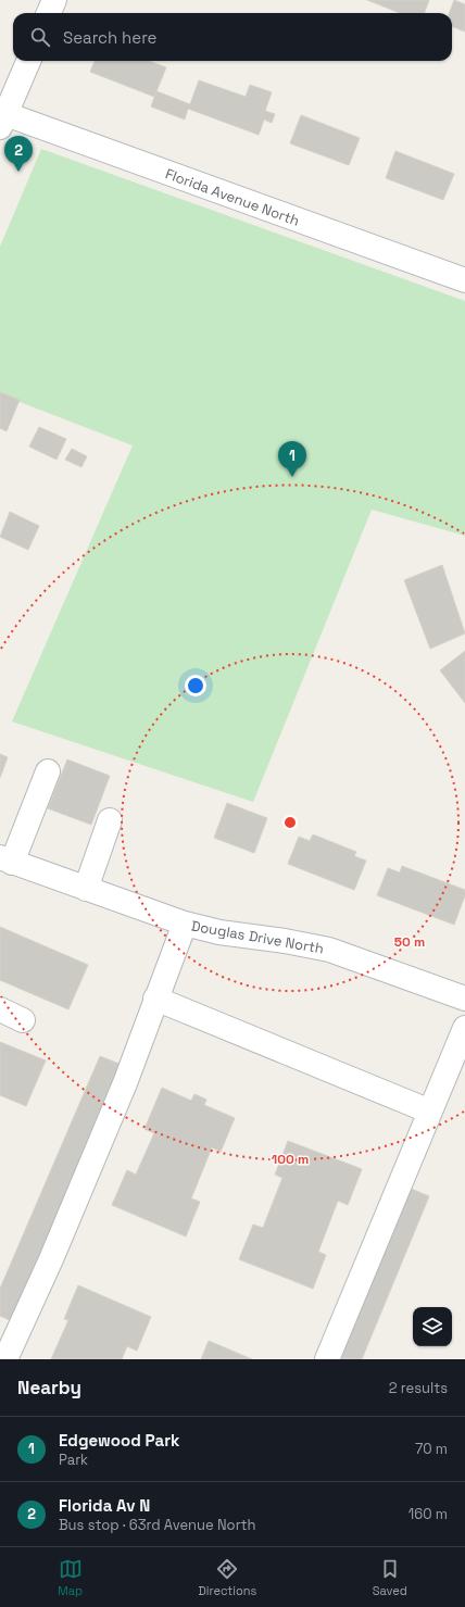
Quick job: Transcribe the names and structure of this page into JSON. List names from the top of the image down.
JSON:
{
  "streets": {
    "street": ["Florida Avenue North", "Douglas Drive North"]
  },
  "page": {
    "search": "Search here",
    "pins": ["2", "1"],
    "heading": ["Nearby", "2 results"],
    "list": [
      {
        "mark": "1",
        "name": "Edgewood Park",
        "note": "Park",
        "value": "70 m"
      },
      {
        "mark": "2",
        "name": "Florida Av N",
        "note": "Bus stop · 63rd Avenue North",
        "value": "160 m"
      }
    ],
    "nav": ["Map", "Directions", "Saved"]
  },
  "rings": ["50 m", "100 m"]
}
